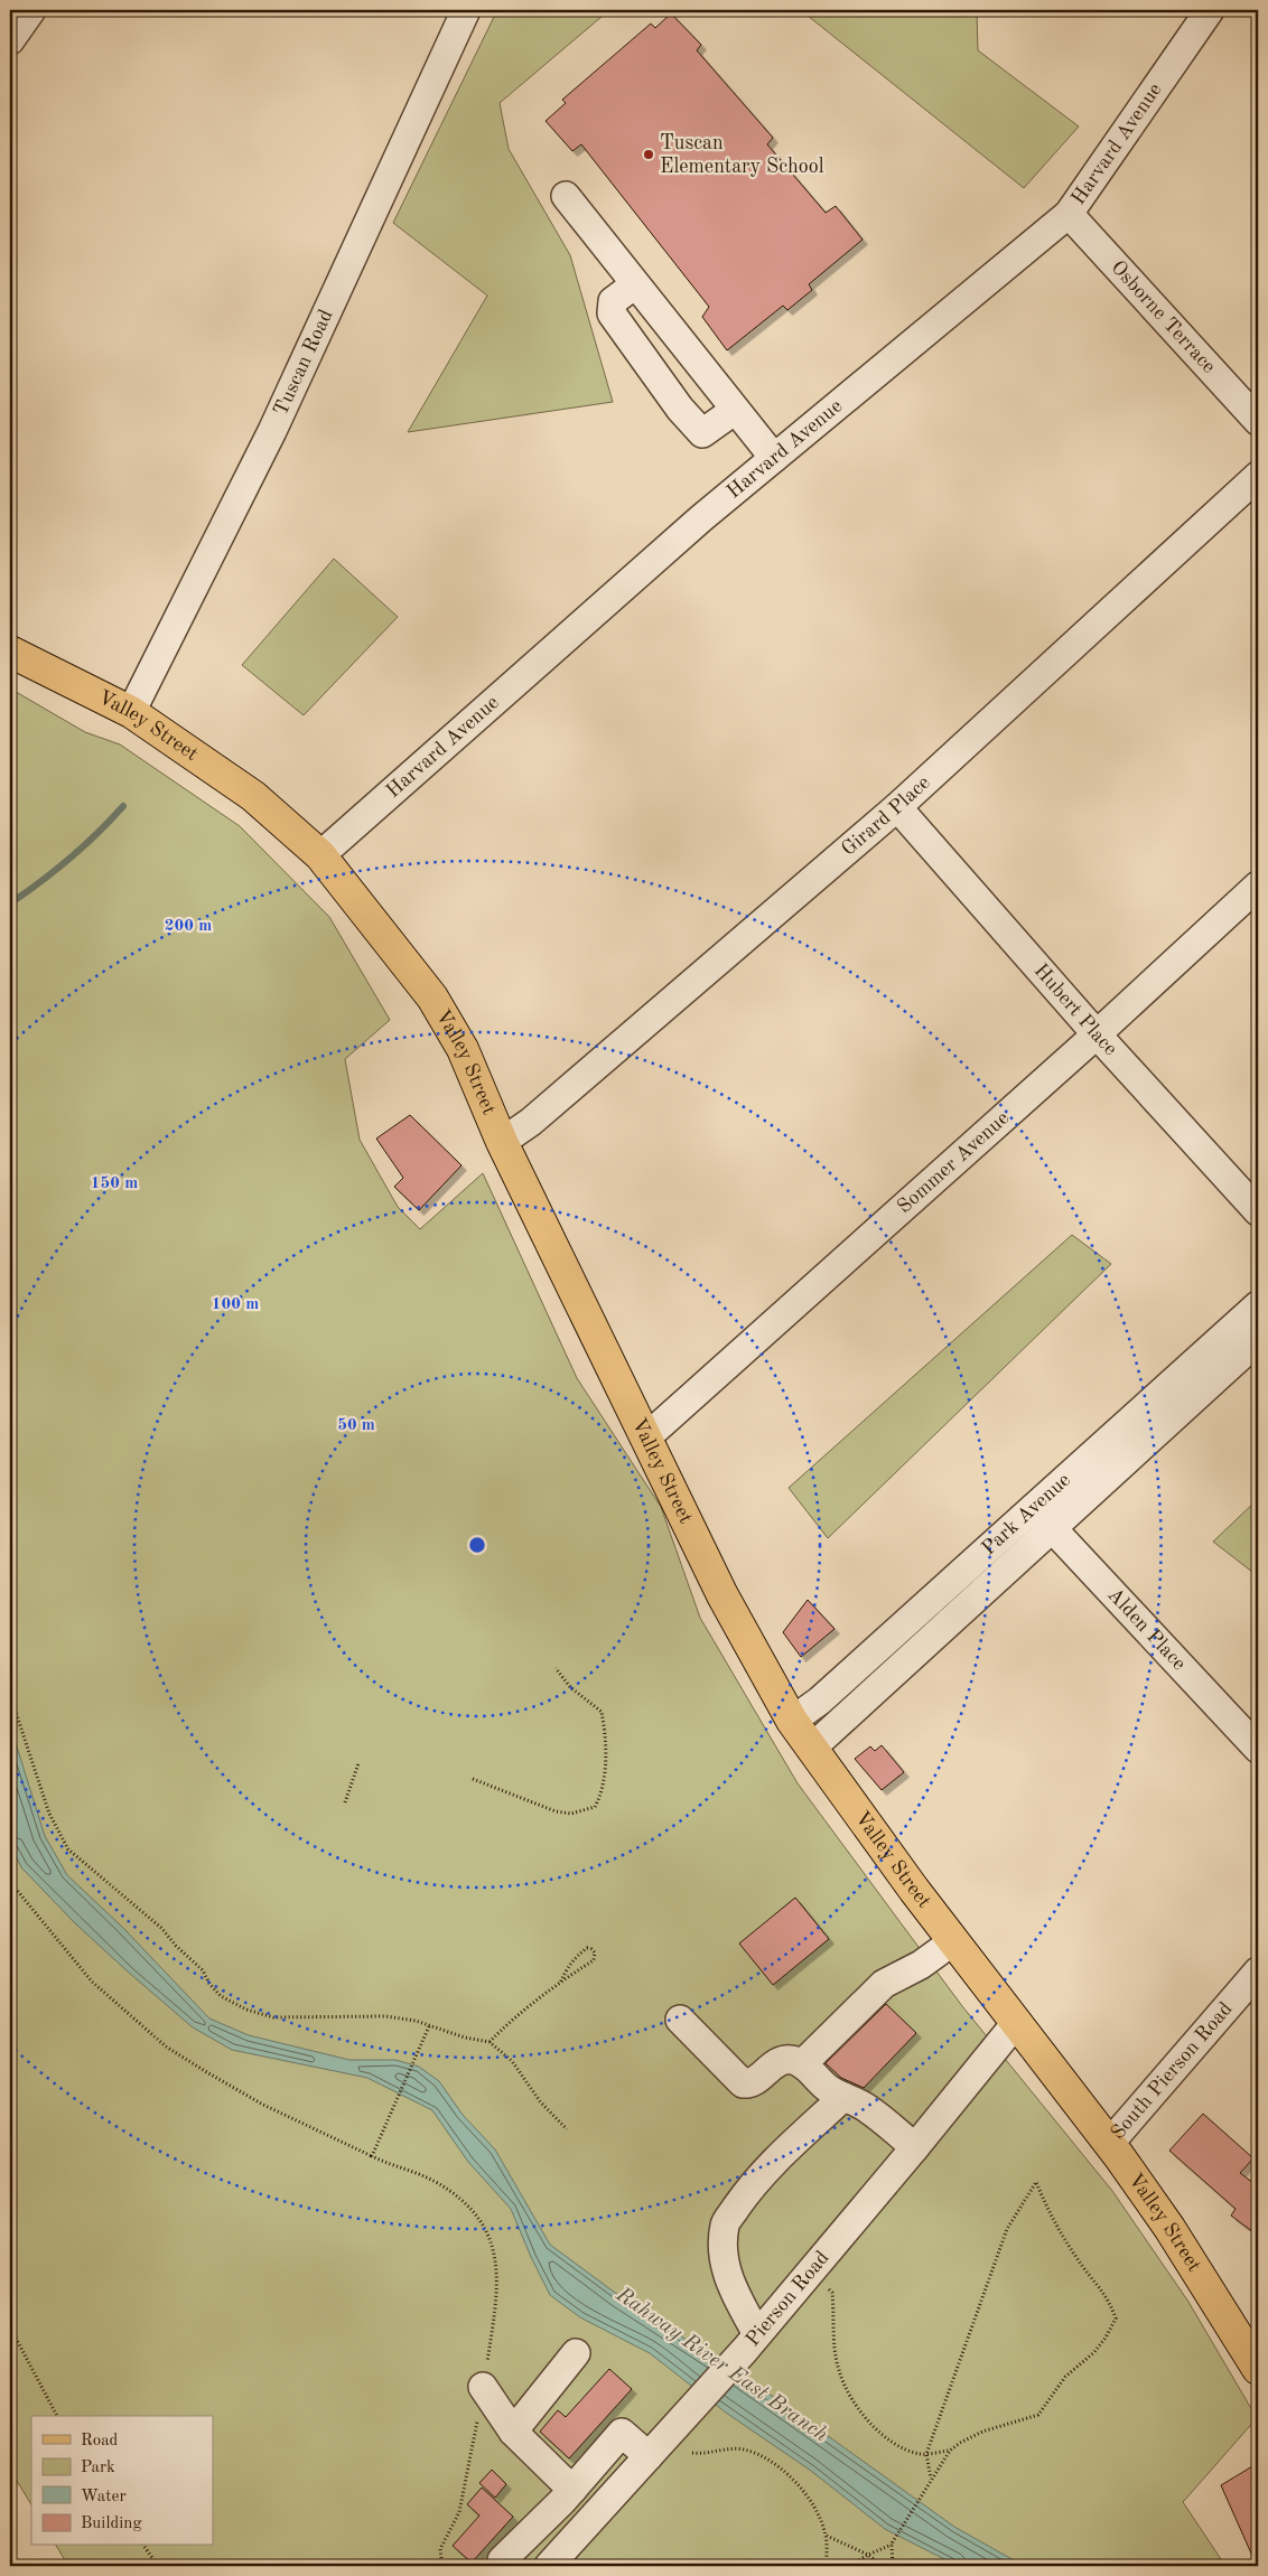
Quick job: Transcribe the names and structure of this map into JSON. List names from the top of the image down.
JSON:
{
  "streets": {
    "main road": ["Valley Street"],
    "street": [
      "Harvard Avenue",
      "Osborne Terrace",
      "Tuscan Road",
      "Girard Place",
      "Hubert Place",
      "Sommer Avenue",
      "Park Avenue",
      "Alden Place",
      "South Pierson Road",
      "Pierson Road"
    ]
  },
  "crossings": [
    ["Harvard Avenue", "Osborne Terrace"],
    ["Harvard Avenue", "Valley Street"],
    ["Tuscan Road", "Valley Street"],
    ["Valley Street", "Girard Place"],
    ["Valley Street", "Sommer Avenue"],
    ["Valley Street", "Park Avenue"],
    ["Valley Street", "South Pierson Road"],
    ["Valley Street", "Pierson Road"],
    ["Girard Place", "Hubert Place"],
    ["Hubert Place", "Sommer Avenue"],
    ["Park Avenue", "Alden Place"]
  ],
  "water": ["Rahway River East Branch"],
  "places": ["Tuscan Elementary School"],
  "legend": [
    "Road",
    "Park",
    "Water",
    "Building"
  ],
  "rings": [
    "200 m",
    "150 m",
    "100 m",
    "50 m"
  ]
}
